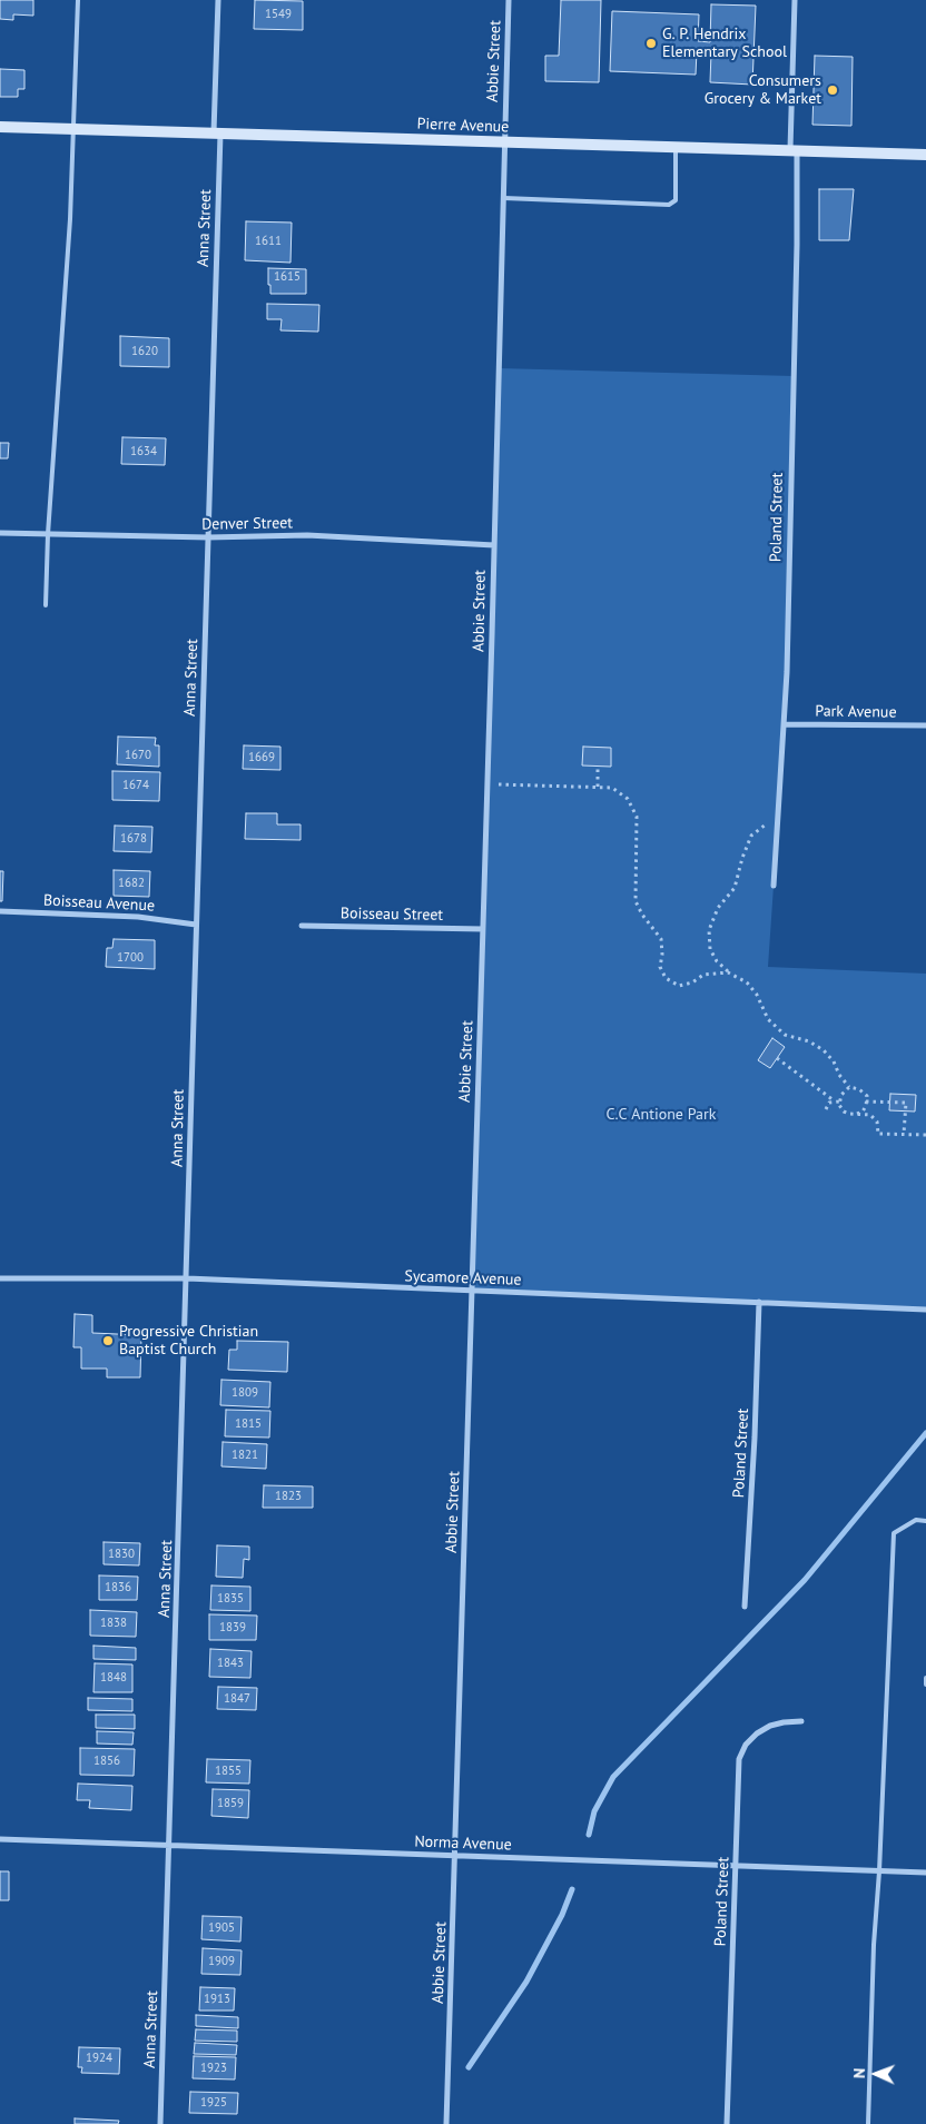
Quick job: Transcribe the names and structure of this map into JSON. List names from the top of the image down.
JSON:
{
  "streets": {
    "main road": ["Pierre Avenue"],
    "street": [
      "Abbie Street",
      "Anna Street",
      "Poland Street",
      "Denver Street",
      "Park Avenue",
      "Boisseau Avenue",
      "Boisseau Street",
      "Sycamore Avenue",
      "Norma Avenue"
    ]
  },
  "crossings": [
    ["Abbie Street", "Pierre Avenue"],
    ["Abbie Street", "Denver Street"],
    ["Abbie Street", "Boisseau Street"],
    ["Abbie Street", "Sycamore Avenue"],
    ["Abbie Street", "Norma Avenue"],
    ["Pierre Avenue", "Anna Street"],
    ["Pierre Avenue", "Poland Street"],
    ["Anna Street", "Denver Street"],
    ["Anna Street", "Boisseau Avenue"],
    ["Anna Street", "Sycamore Avenue"],
    ["Anna Street", "Norma Avenue"],
    ["Poland Street", "Park Avenue"],
    ["Poland Street", "Sycamore Avenue"],
    ["Poland Street", "Norma Avenue"]
  ],
  "parks": ["C.C Antione Park"],
  "places": ["G. P. Hendrix Elementary School", "Consumers Grocery & Market", "Progressive Christian Baptist Church"],
  "house_numbers": [
    "1549",
    "1611",
    "1615",
    "1620",
    "1634",
    "1670",
    "1669",
    "1674",
    "1678",
    "1682",
    "1700",
    "1809",
    "1815",
    "1821",
    "1823",
    "1830",
    "1836",
    "1835",
    "1838",
    "1839",
    "1843",
    "1848",
    "1847",
    "1856",
    "1855",
    "1859",
    "1905",
    "1909",
    "1913",
    "1924",
    "1923",
    "1925"
  ],
  "north": "left"
}
